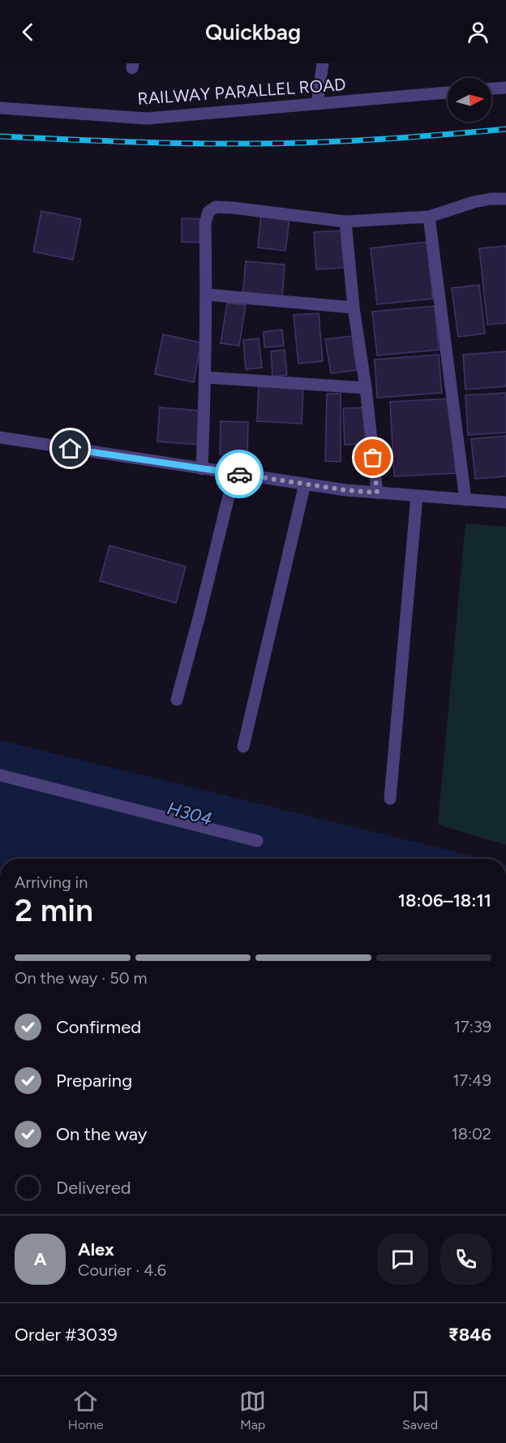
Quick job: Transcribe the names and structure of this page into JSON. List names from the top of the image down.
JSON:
{
  "streets": {
    "street": ["RAILWAY PARALLEL ROAD"]
  },
  "water": ["H304"],
  "north": "right",
  "page": {
    "header": "Quickbag",
    "heading": ["2 min", "Arriving in", "18:06–18:11"],
    "panel": [
      "Alex",
      "Courier · 4.6",
      "Order #3039",
      "₹846"
    ],
    "bar": "On the way · 50 m",
    "list": [
      ["Confirmed", "17:39"],
      ["Preparing", "17:49"],
      ["On the way", "18:02"],
      "Delivered"
    ],
    "round": "A",
    "tabs": ["Home", "Map", "Saved"]
  }
}
